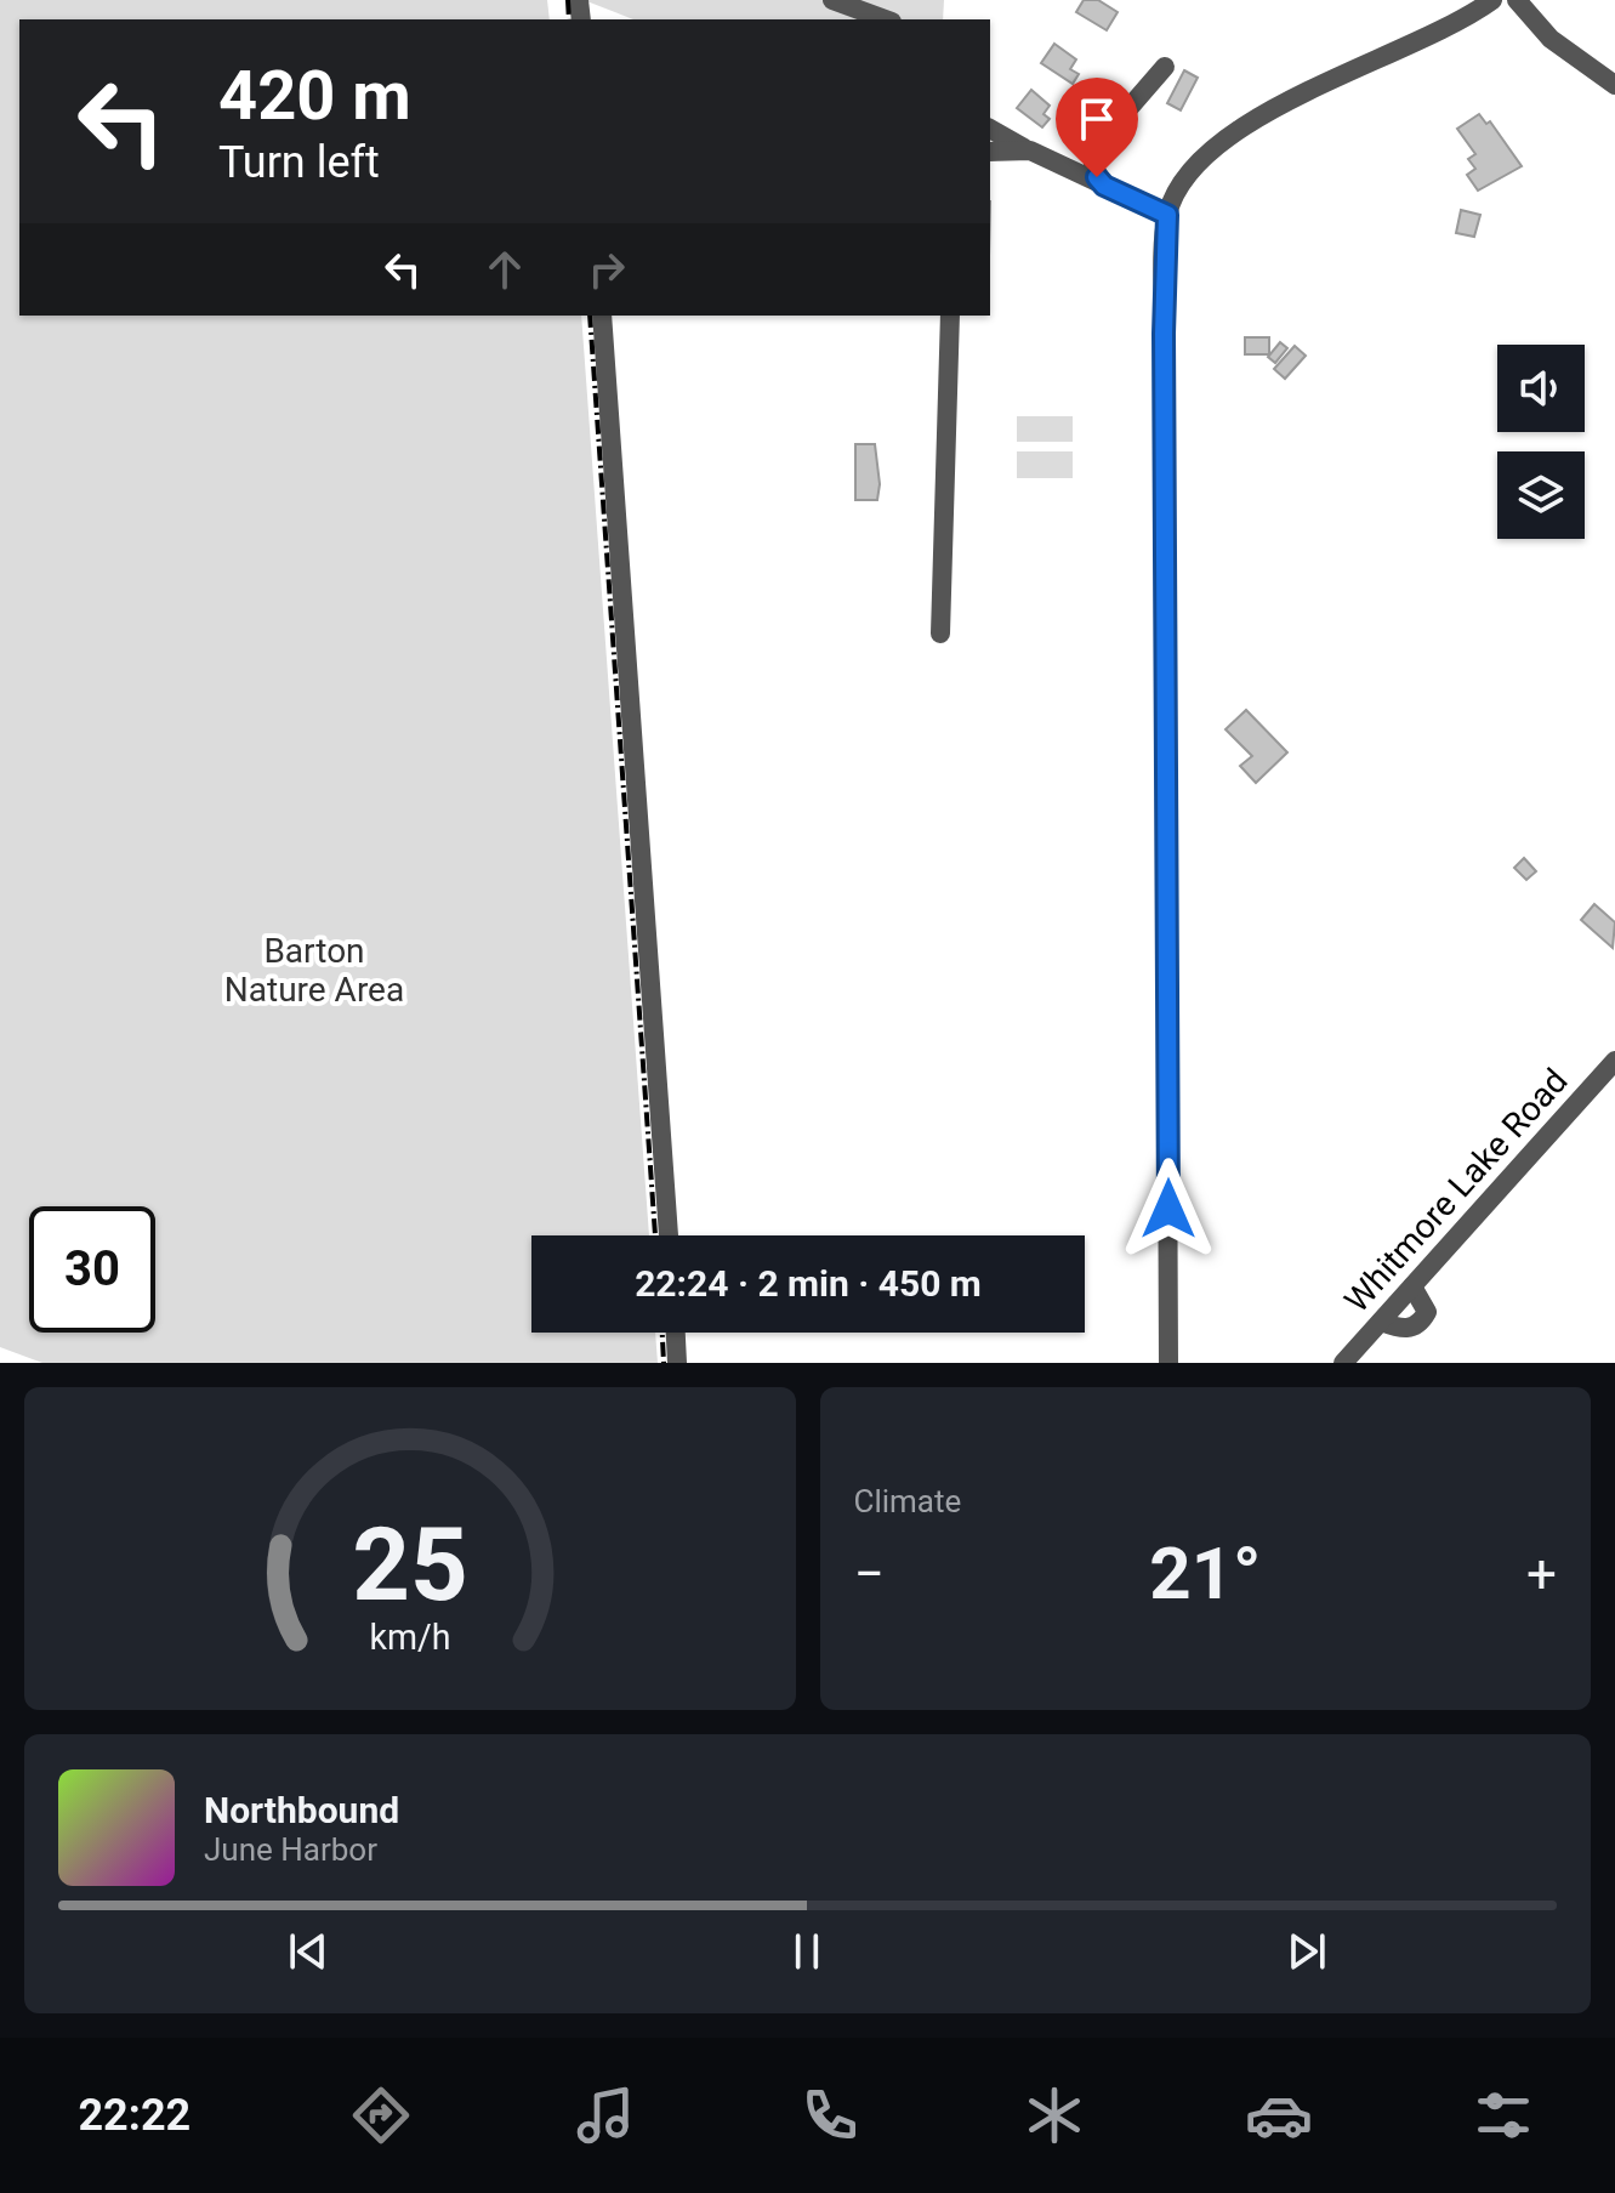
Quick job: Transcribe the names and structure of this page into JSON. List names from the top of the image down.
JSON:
{
  "streets": {
    "street": ["Whitmore Lake Road"]
  },
  "parks": ["Barton Nature Area"],
  "page": {
    "turn": ["420 m", "Turn left"],
    "limit": "30",
    "trip": "22:24 · 2 min · 450 m",
    "tile": "Climate",
    "heat": ["−", "21°", "+"],
    "song": ["Northbound", "June Harbor"],
    "tabs": "22:22",
    "gauge": ["25", "km/h"]
  }
}
